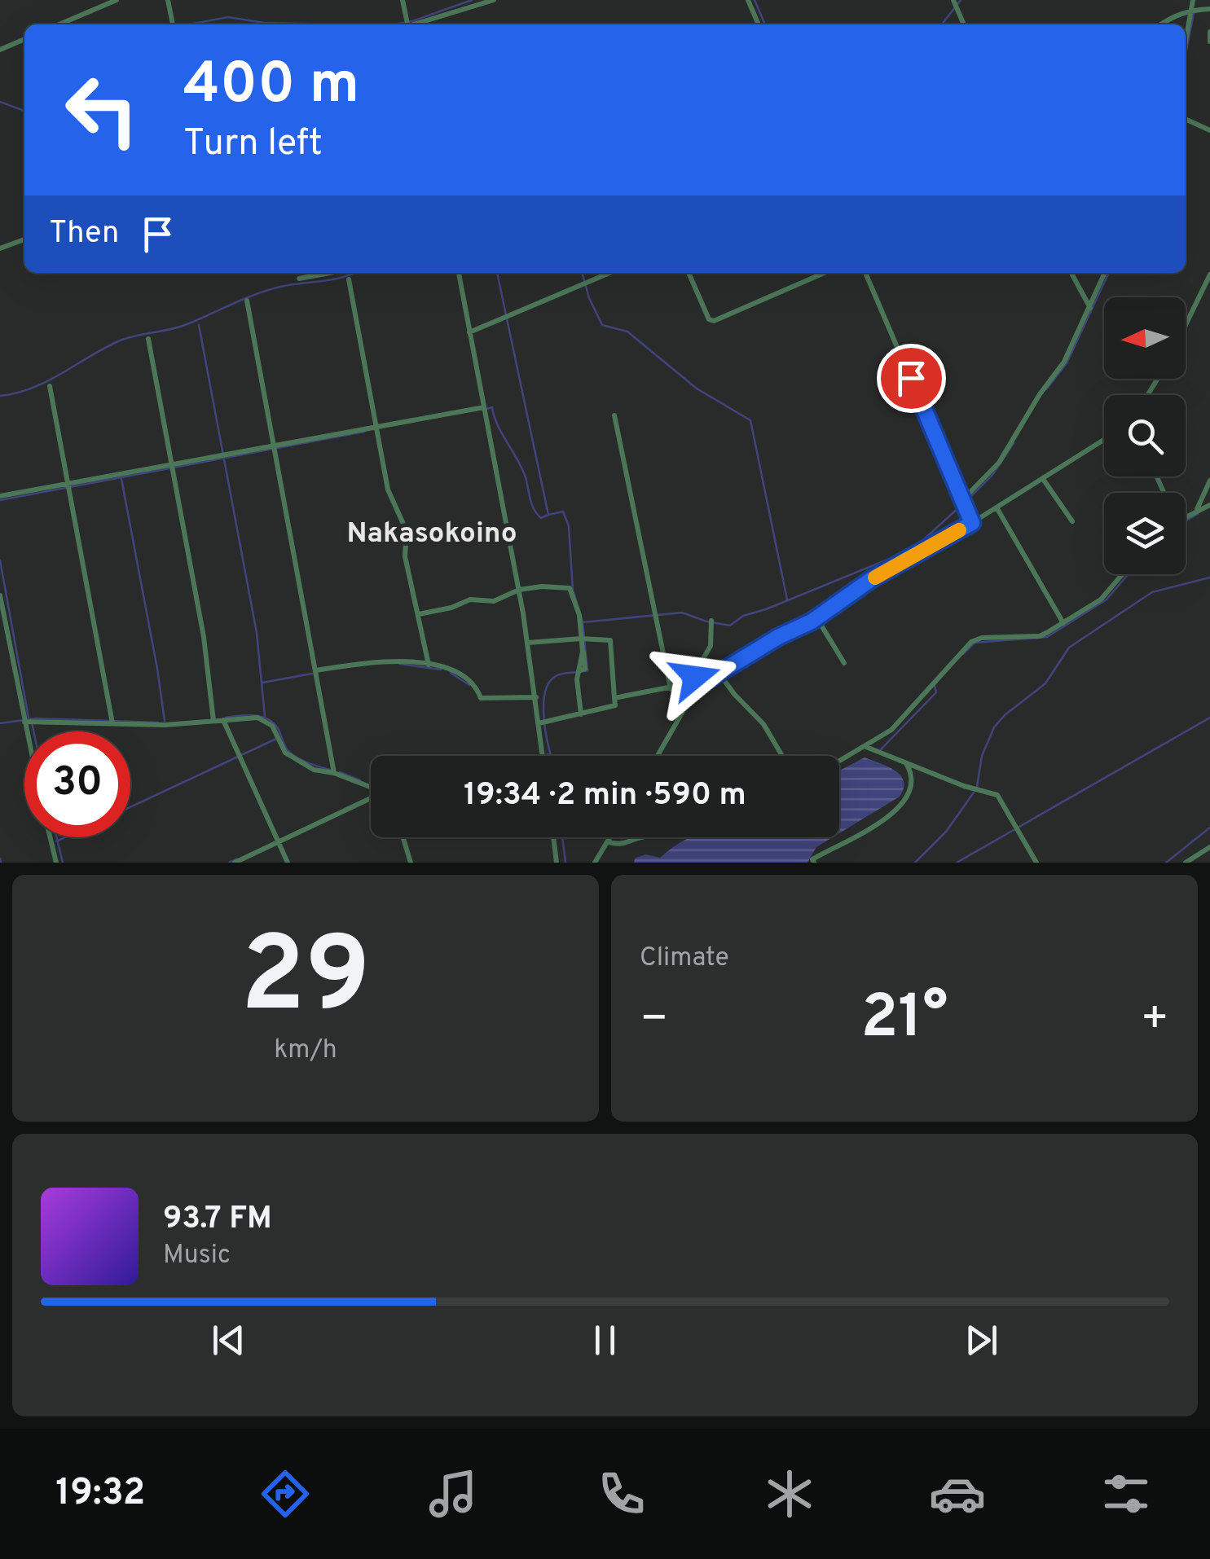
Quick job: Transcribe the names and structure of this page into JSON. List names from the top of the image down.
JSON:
{
  "districts": ["Nakasokoino"],
  "north": "left",
  "page": {
    "turn": ["400 m", "Turn left"],
    "then": "Then",
    "limit": "30",
    "trip": "19:34 · 2 min · 590 m",
    "tile": [
      ["29", "km/h"],
      "Climate"
    ],
    "heat": ["−", "21°", "+"],
    "song": ["93.7 FM", "Music"],
    "tabs": "19:32"
  }
}
